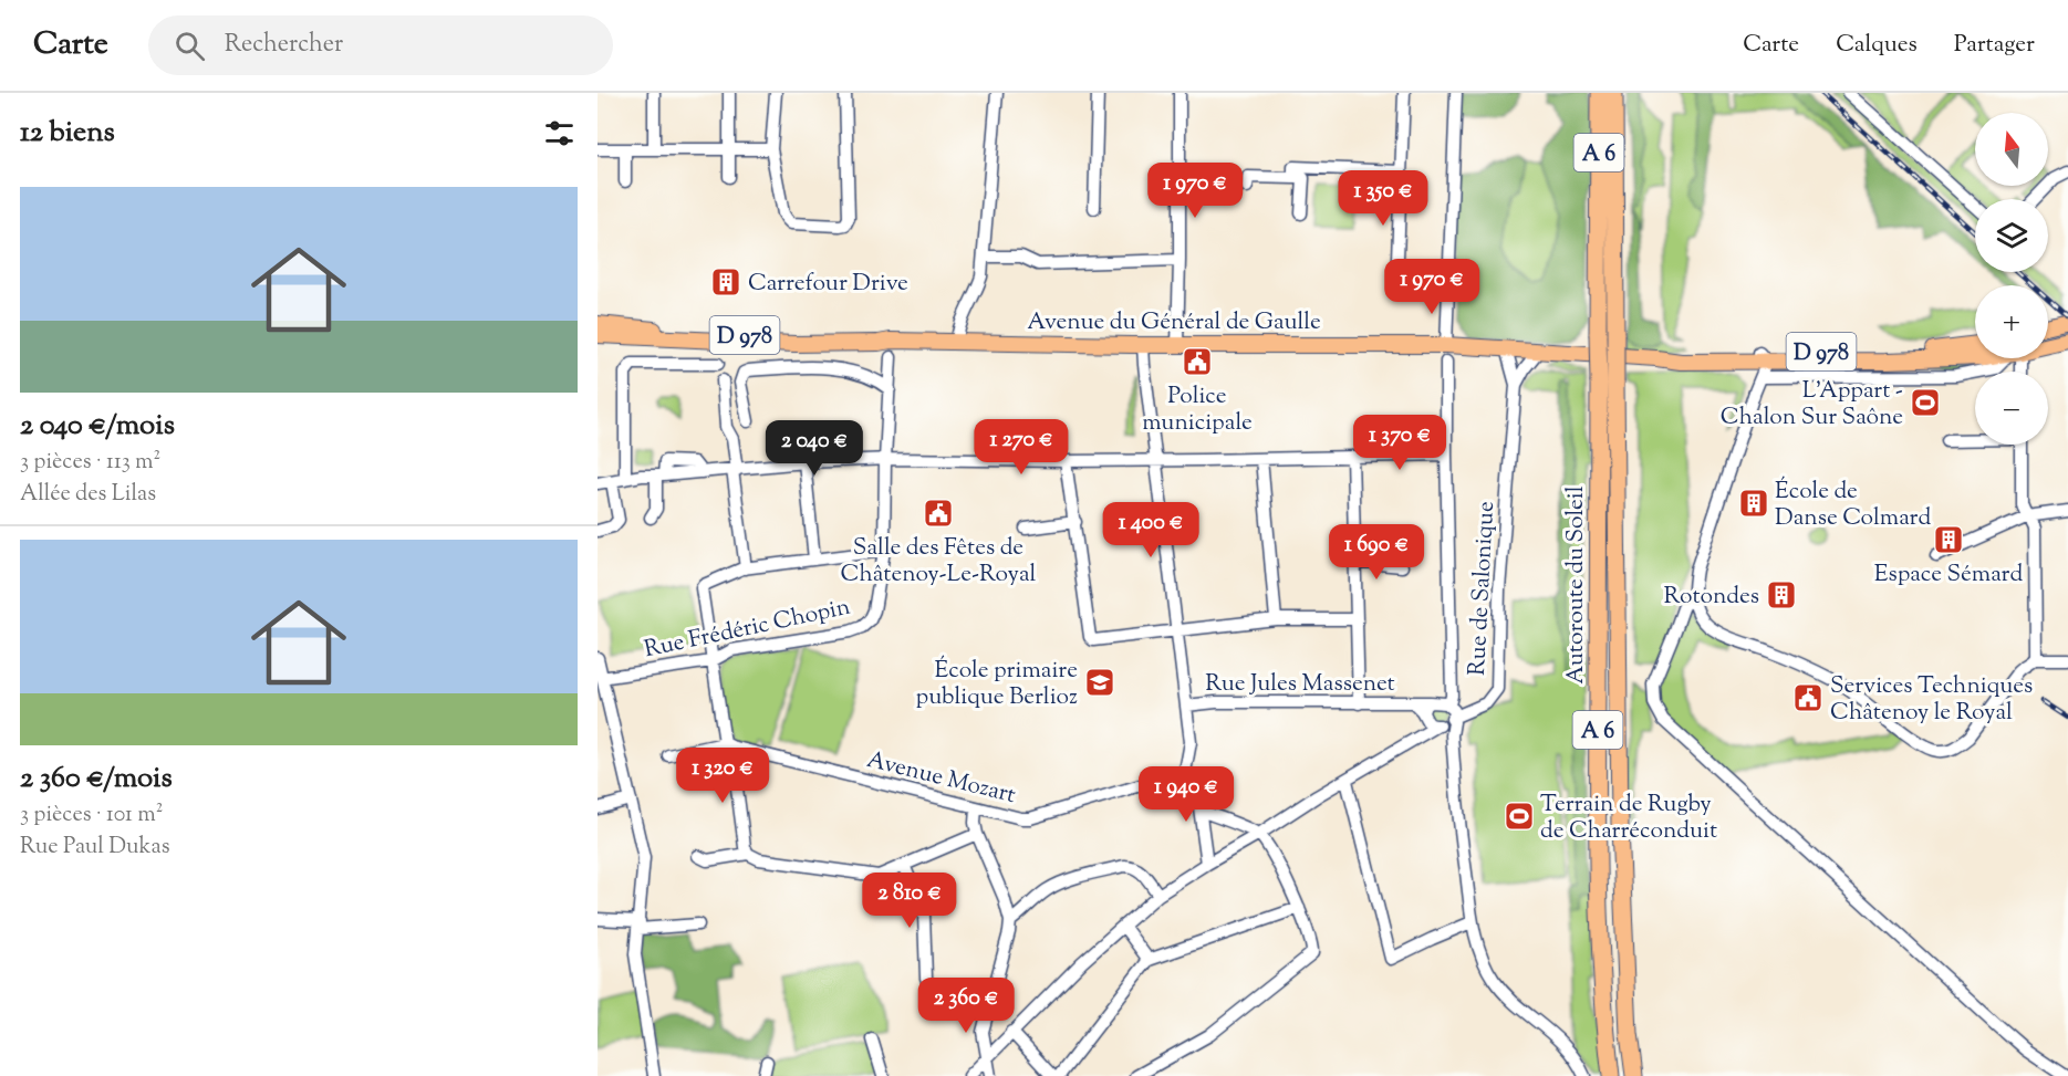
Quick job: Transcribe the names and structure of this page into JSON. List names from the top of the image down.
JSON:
{
  "streets": {
    "highway": ["A 6", "Autoroute du Soleil"],
    "main road": ["Avenue du Général de Gaulle", "D 978"],
    "street": [
      "Rue de Salonique",
      "Rue Frédéric Chopin",
      "Rue Jules Massenet",
      "Avenue Mozart"
    ]
  },
  "crossings": [
    ["Avenue du Général de Gaulle", "D 978"],
    ["Avenue du Général de Gaulle", "Rue de Salonique"],
    ["Rue de Salonique", "Rue Jules Massenet"]
  ],
  "places": {
    "building": [
      "Carrefour Drive",
      "École de Danse Colmard",
      "Espace Sémard",
      "Rotondes"
    ],
    "public building": ["Police municipale", "Salle des Fêtes de Châtenoy-Le-Royal", "Services Techniques Châtenoy le Royal"],
    "sports": ["L'Appart - Chalon Sur Saône", "Terrain de Rugby de Charréconduit"],
    "school or university": ["École primaire publique Berlioz"]
  },
  "north": "top",
  "page": {
    "header": "Carte",
    "search": "Rechercher",
    "nav": ["Carte", "Calques", "Partager"],
    "heading": "12 biens",
    "map_buttons": ["+", "−"],
    "price": [
      "1 970 €",
      "1 350 €",
      "1 970 €",
      "1 370 €",
      "1 270 €",
      "2 040 €",
      "1 400 €",
      "1 690 €",
      "1 320 €",
      "1 940 €",
      "2 810 €",
      "2 360 €"
    ],
    "list": [
      {
        "name": "2 040 €/mois",
        "note": "3 pièces · 113 m² · Allée des Lilas"
      },
      {
        "name": "2 360 €/mois",
        "note": "3 pièces · 101 m² · Rue Paul Dukas"
      }
    ]
  }
}
